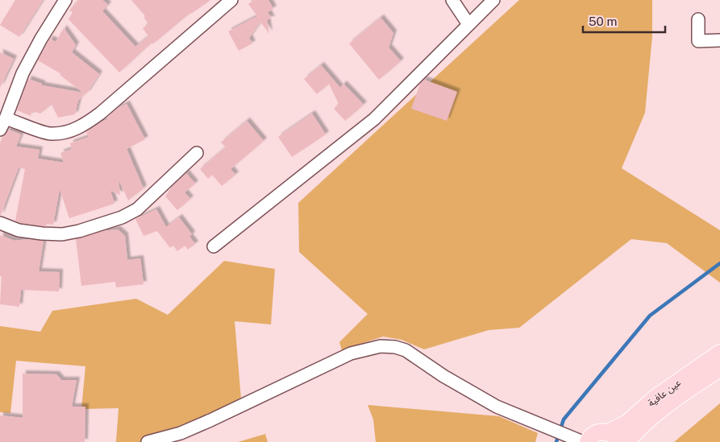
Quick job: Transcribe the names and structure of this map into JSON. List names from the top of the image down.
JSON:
{
  "streets": {
    "main road": ["عين عافية"]
  },
  "scale_bar": "50 m"
}
